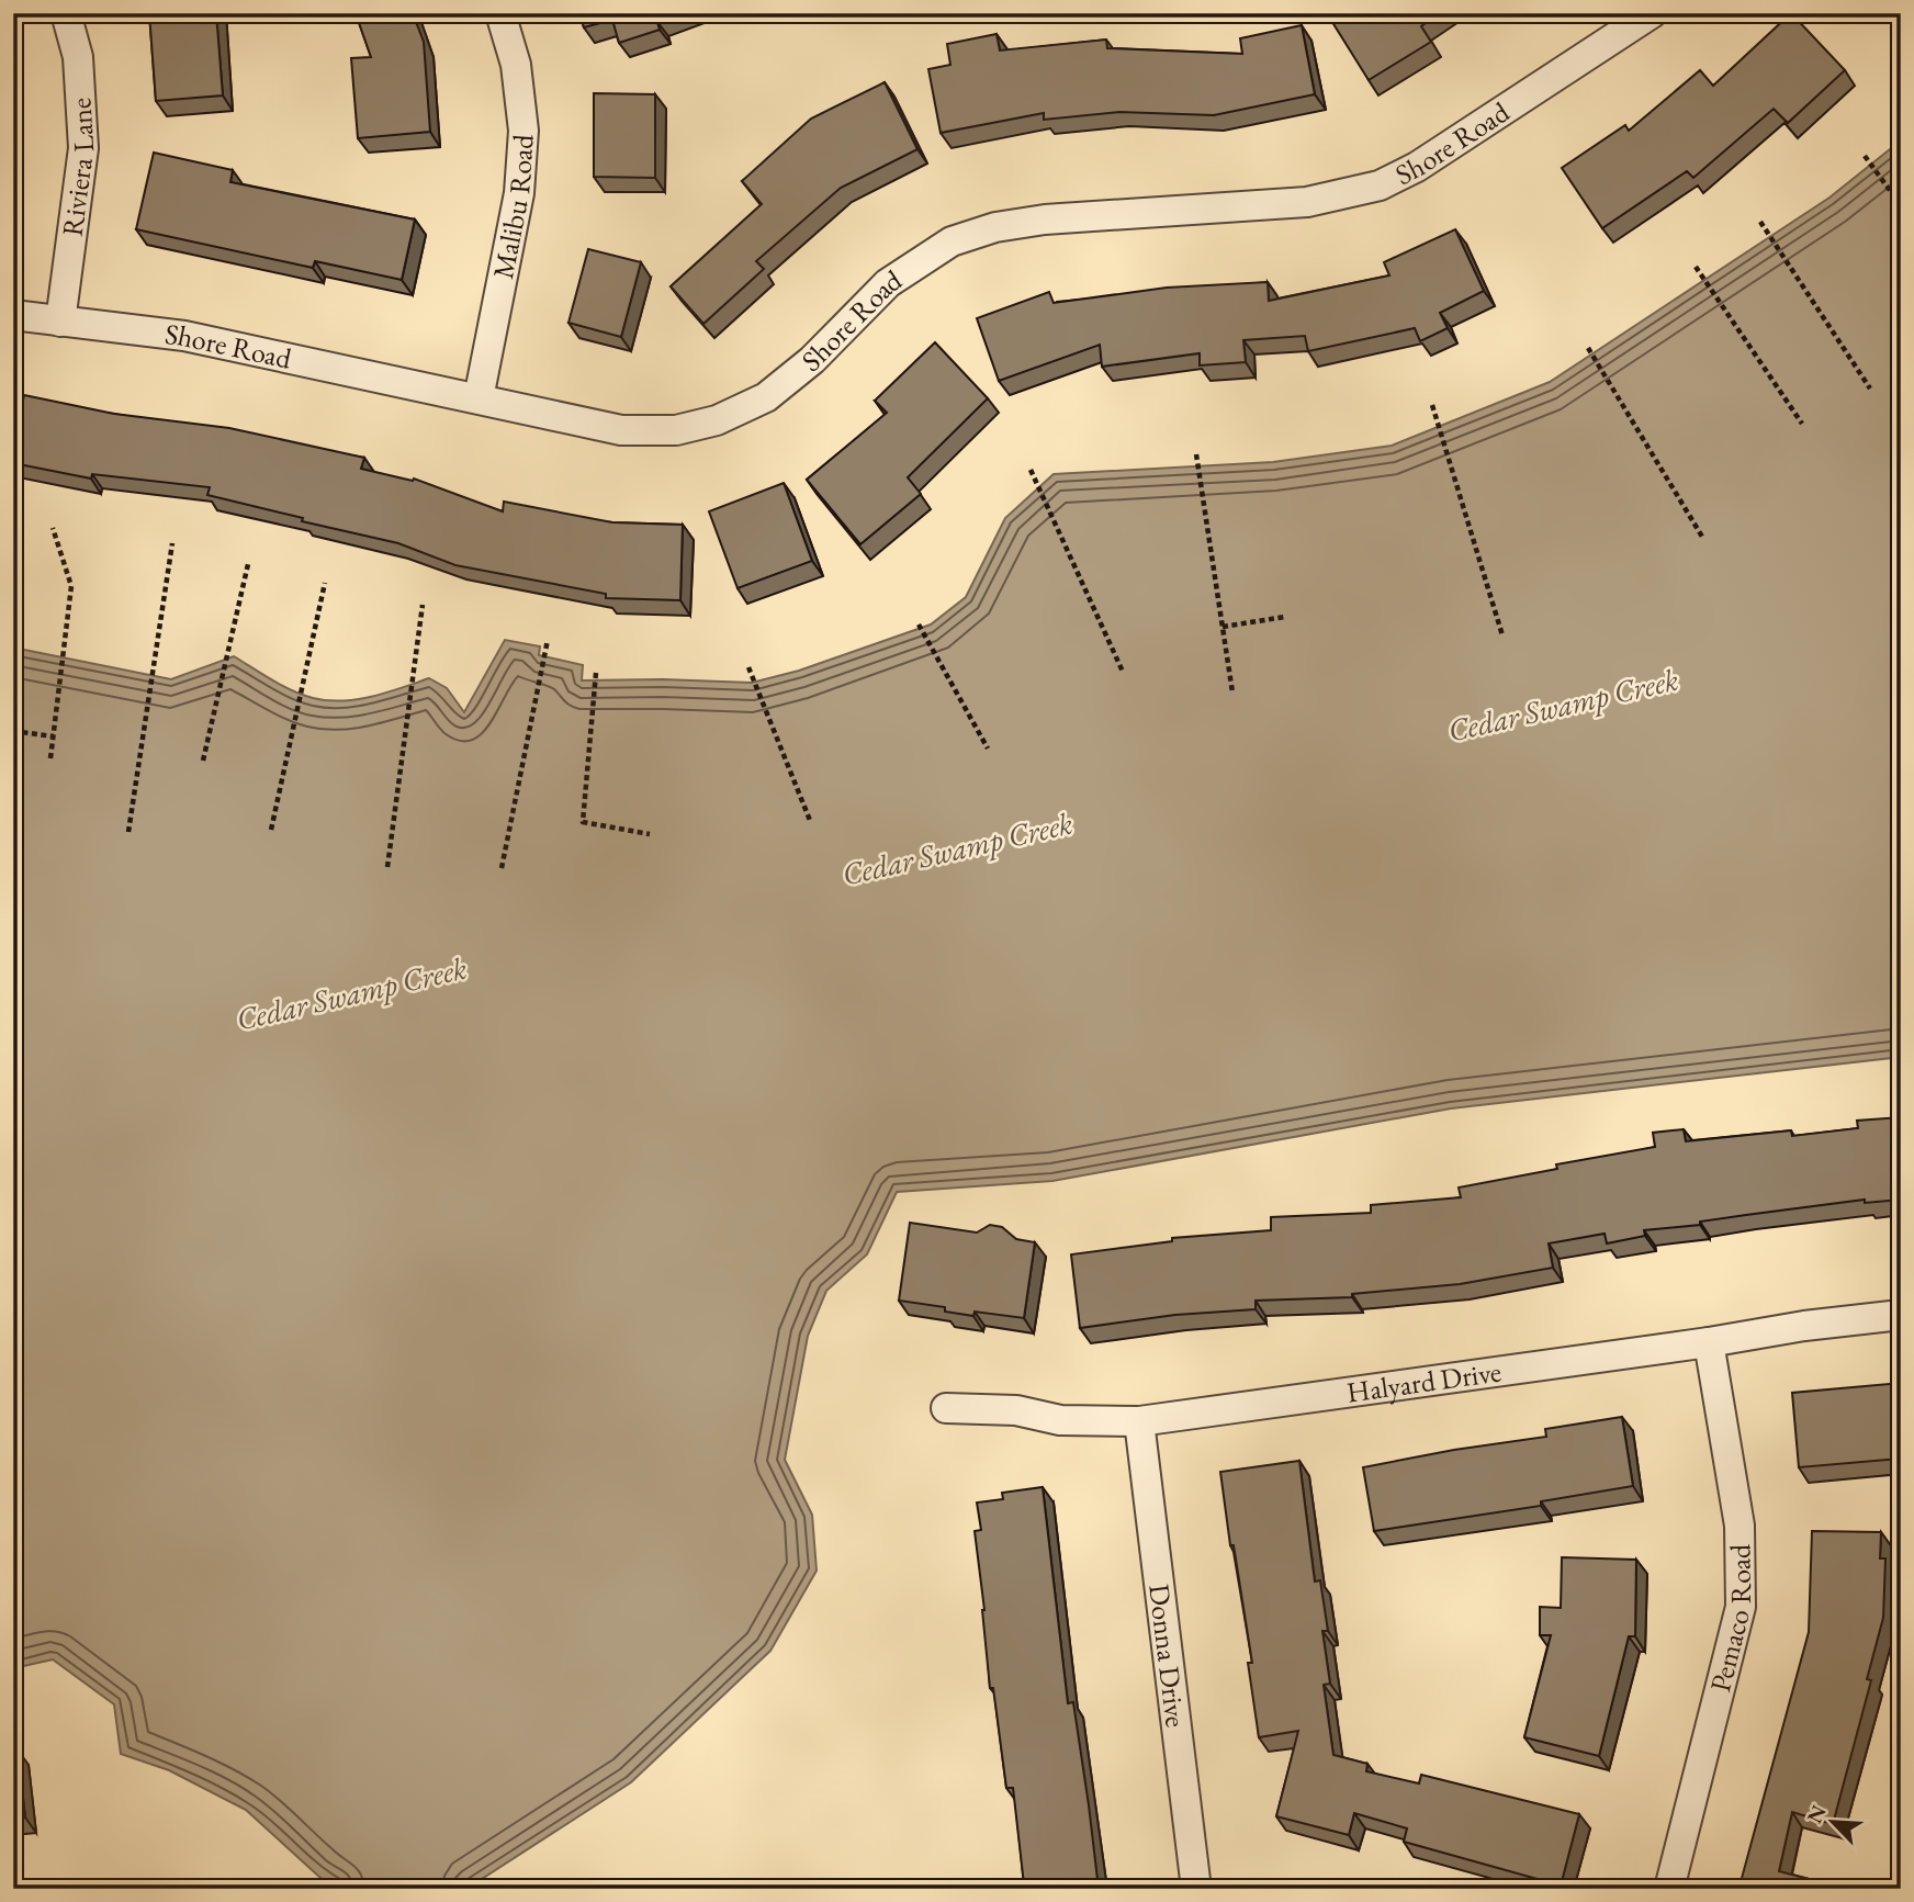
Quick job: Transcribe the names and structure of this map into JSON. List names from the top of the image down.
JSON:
{
  "streets": {
    "street": [
      "Shore Road",
      "Riviera Lane",
      "Malibu Road",
      "Halyard Drive",
      "Pemaco Road",
      "Donna Drive"
    ]
  },
  "crossings": [
    ["Shore Road", "Riviera Lane"],
    ["Shore Road", "Malibu Road"],
    ["Halyard Drive", "Pemaco Road"],
    ["Halyard Drive", "Donna Drive"]
  ],
  "water": ["Cedar Swamp Creek"],
  "north": "top left"
}
